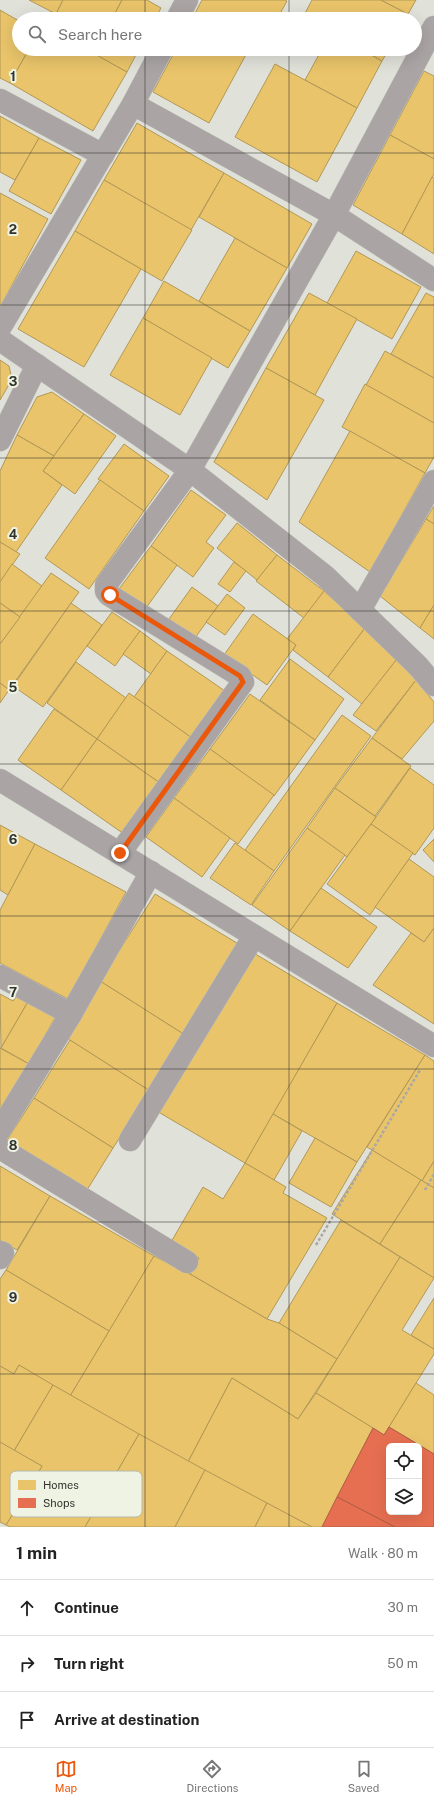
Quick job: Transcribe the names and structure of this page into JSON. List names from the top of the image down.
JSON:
{
  "legend": ["Homes", "Shops"],
  "page": {
    "search": "Search here",
    "heading": ["1 min", "Walk · 80 m"],
    "list": [
      ["Continue", "30 m"],
      ["Turn right", "50 m"],
      "Arrive at destination"
    ],
    "nav": ["Map", "Directions", "Saved"]
  },
  "grid": {
    "rows": [
      "1",
      "2",
      "3",
      "4",
      "5",
      "6",
      "7",
      "8",
      "9"
    ]
  }
}
